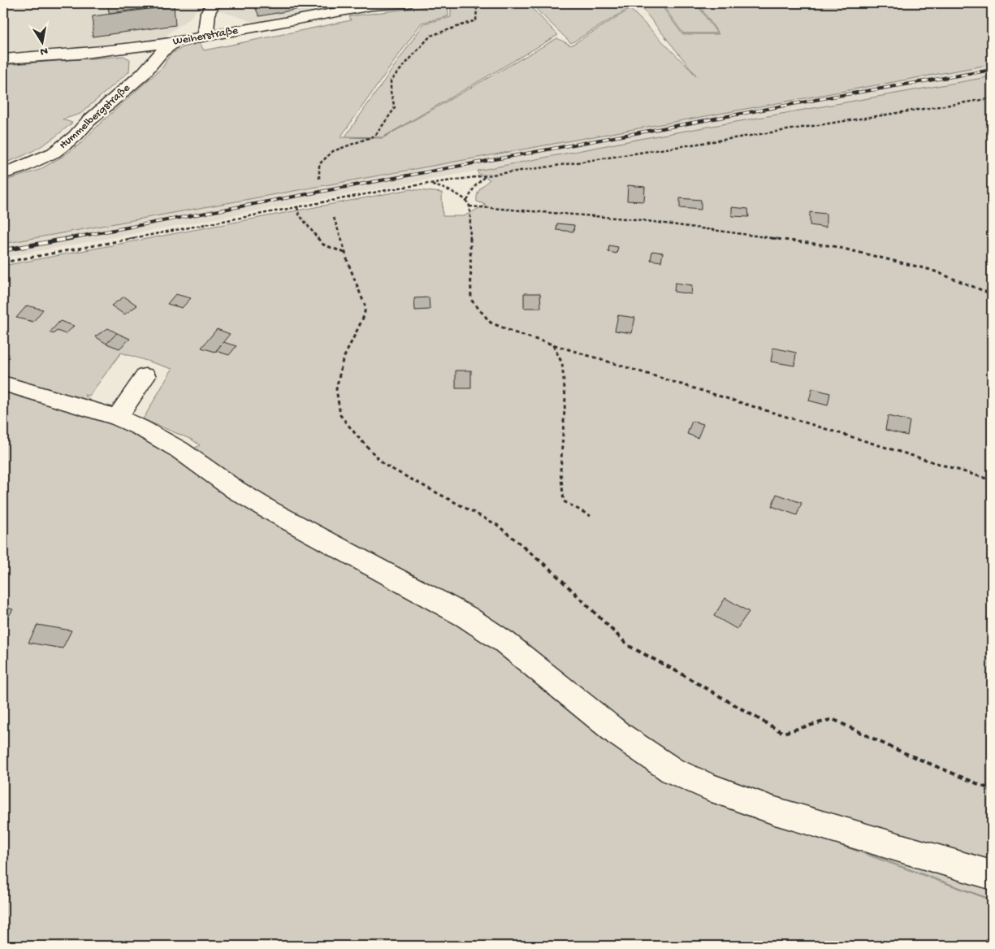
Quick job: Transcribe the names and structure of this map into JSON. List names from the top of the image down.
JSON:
{
  "streets": {
    "street": ["Weiherstraße", "Hummelbergstraße"]
  },
  "crossings": [
    ["Weiherstraße", "Hummelbergstraße"]
  ],
  "north": "bottom"
}
